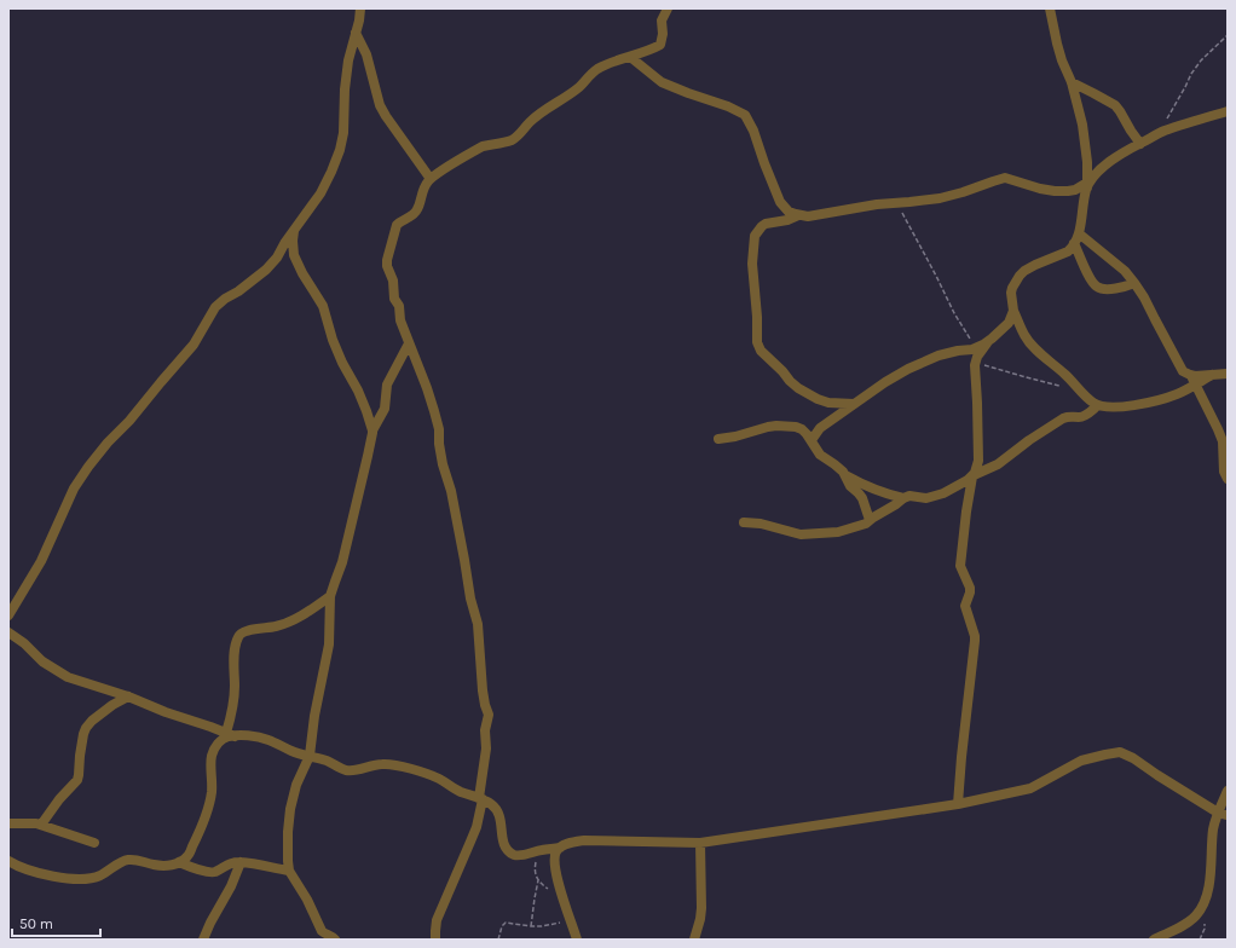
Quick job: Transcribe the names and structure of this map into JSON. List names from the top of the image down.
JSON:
{
  "scale_bar": "50 m"
}
